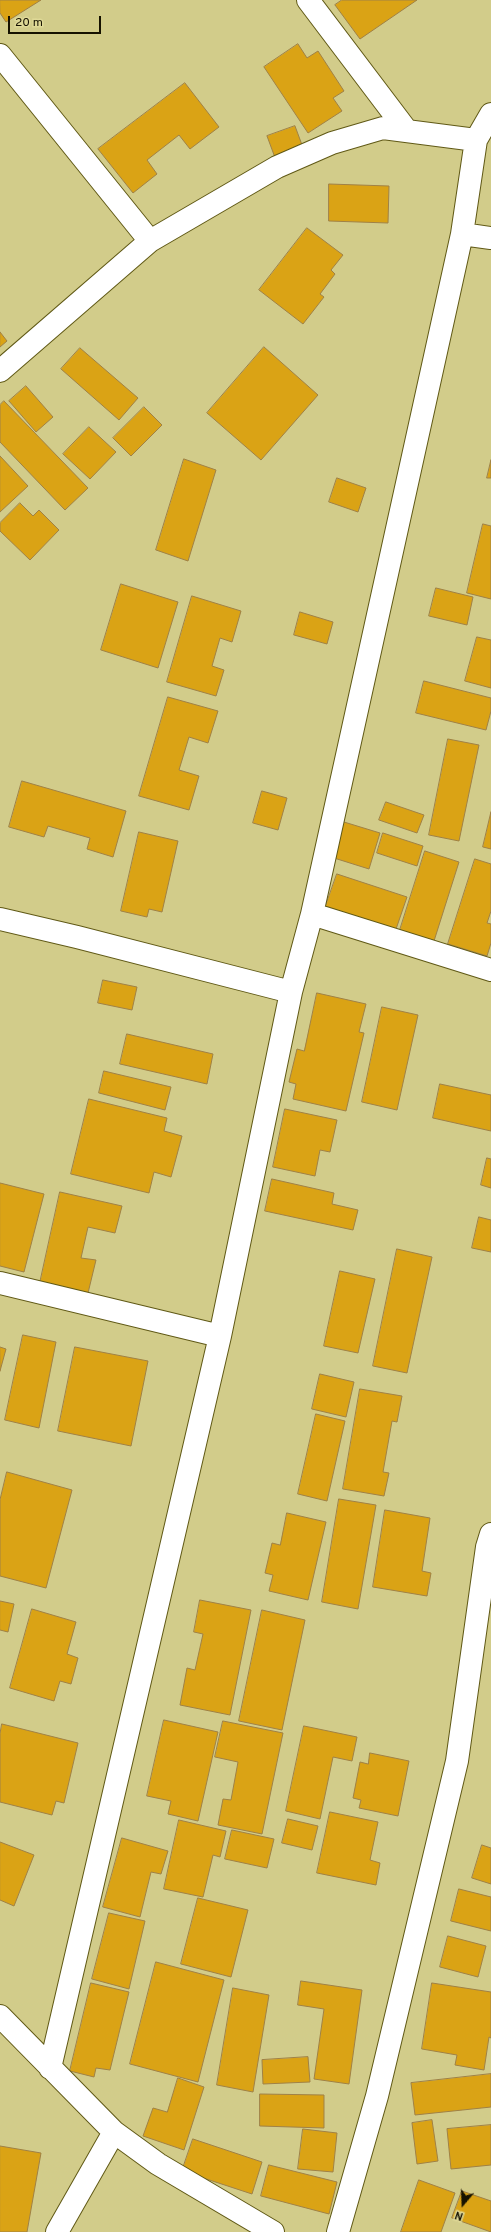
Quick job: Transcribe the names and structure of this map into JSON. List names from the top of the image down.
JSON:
{
  "scale_bar": "20 m",
  "north": "bottom"
}
